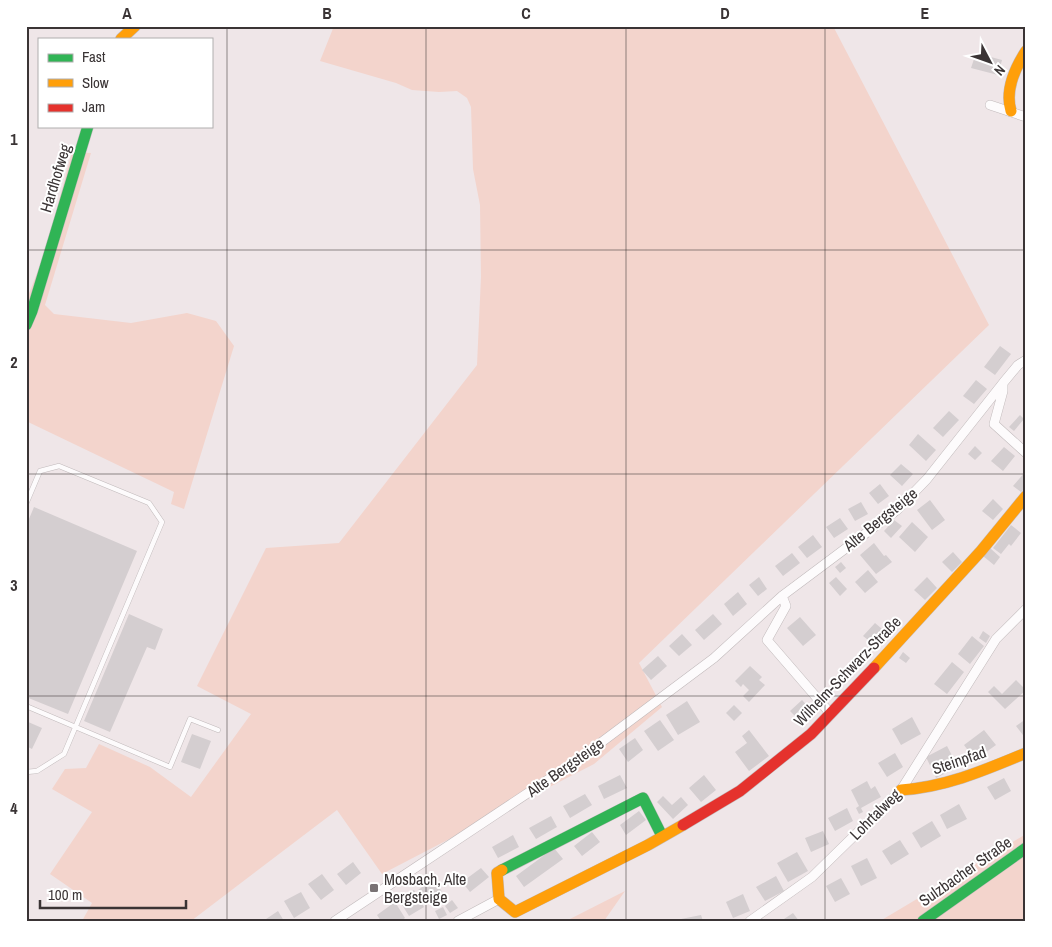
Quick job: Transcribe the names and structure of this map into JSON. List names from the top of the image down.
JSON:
{
  "streets": {
    "street": [
      "Hardhofweg",
      "Alte Bergsteige",
      "Wilhelm-Schwarz-Straße",
      "Steinpfad",
      "Lohrtalweg",
      "Sulzbacher Straße"
    ]
  },
  "crossings": [
    ["Steinpfad", "Lohrtalweg"]
  ],
  "places": {
    "transit": ["Mosbach, Alte Bergsteige"]
  },
  "legend": ["Fast", "Slow", "Jam"],
  "scale_bar": "100 m",
  "north": "bottom right",
  "grid": {
    "columns": [
      "A",
      "B",
      "C",
      "D",
      "E"
    ],
    "rows": [
      "1",
      "2",
      "3",
      "4"
    ]
  }
}
